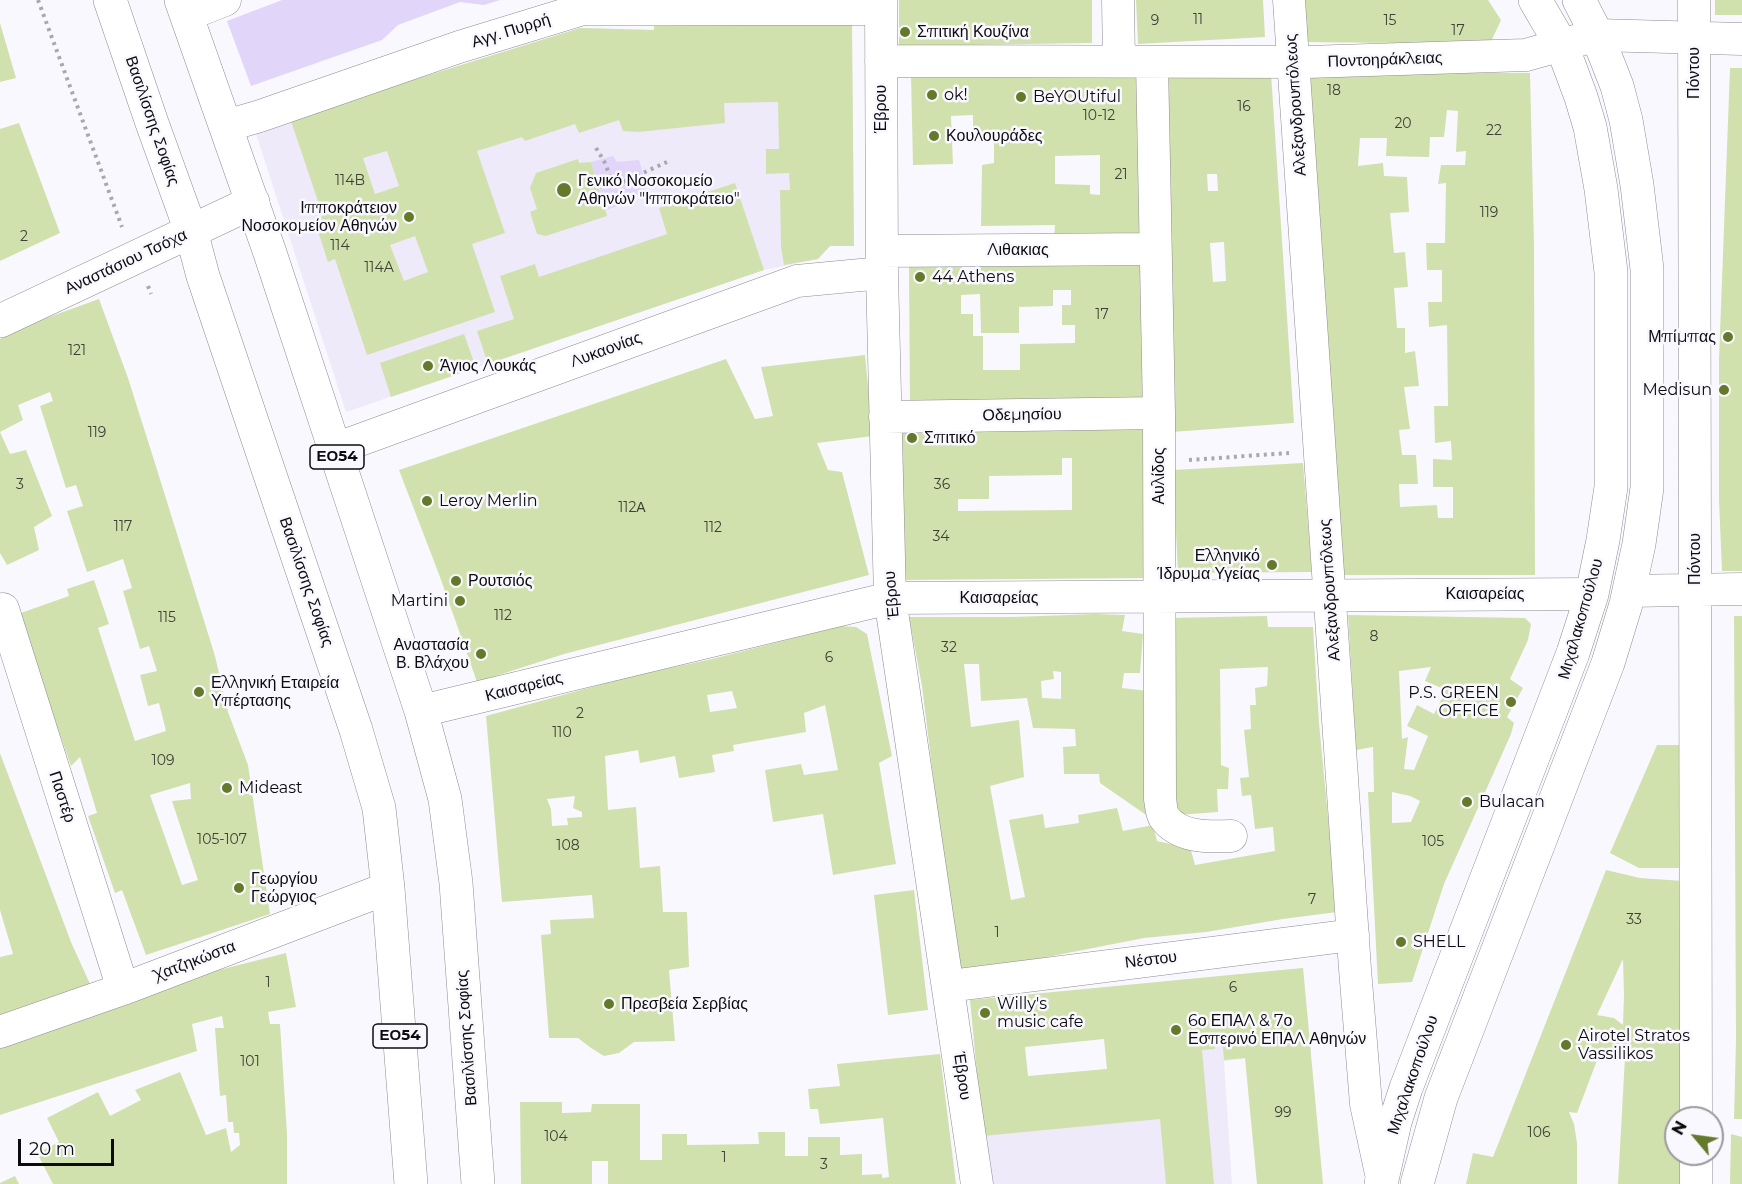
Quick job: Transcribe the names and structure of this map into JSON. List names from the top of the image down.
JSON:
{
  "streets": {
    "main road": [
      "Βασιλίσσης Σοφίας",
      "Αναστάσιου Τσόχα",
      "ΕΟ54",
      "Μιχαλακοπούλου"
    ],
    "street": [
      "Αγγ. Πυρρή",
      "Ποντοηράκλειας",
      "Πόντου",
      "Αλεξανδρουπόλεως",
      "Έβρου",
      "Λιθακιας",
      "Λυκαονίας",
      "Οδεμησίου",
      "Αυλίδος",
      "Καισαρείας",
      "Παστέρ",
      "Νέστου",
      "Χατζηκώστα"
    ]
  },
  "crossings": [
    ["Αγγ. Πυρρή", "Έβρου"],
    ["Αγγ. Πυρρή", "Βασιλίσσης Σοφίας"],
    ["Ποντοηράκλειας", "Πόντου"],
    ["Ποντοηράκλειας", "Αλεξανδρουπόλεως"],
    ["Ποντοηράκλειας", "Έβρου"],
    ["Ποντοηράκλειας", "Αυλίδος"],
    ["Ποντοηράκλειας", "Μιχαλακοπούλου"],
    ["Αλεξανδρουπόλεως", "Καισαρείας"],
    ["Αλεξανδρουπόλεως", "Μιχαλακοπούλου"],
    ["Αλεξανδρουπόλεως", "Νέστου"],
    ["Έβρου", "Λιθακιας"],
    ["Έβρου", "Λυκαονίας"],
    ["Έβρου", "Οδεμησίου"],
    ["Έβρου", "Καισαρείας"],
    ["Έβρου", "Νέστου"],
    ["Βασιλίσσης Σοφίας", "Αναστάσιου Τσόχα"],
    ["Βασιλίσσης Σοφίας", "Λυκαονίας"],
    ["Βασιλίσσης Σοφίας", "Καισαρείας"],
    ["Βασιλίσσης Σοφίας", "Χατζηκώστα"],
    ["Λιθακιας", "Λυκαονίας"],
    ["Λιθακιας", "Αυλίδος"],
    ["Οδεμησίου", "Αυλίδος"],
    ["Αυλίδος", "Καισαρείας"],
    ["Καισαρείας", "Μιχαλακοπούλου"],
    ["Παστέρ", "Χατζηκώστα"]
  ],
  "places": [
    "Σπιτική Κουζίνα",
    "ok!",
    "BeYOUtiful",
    "Κουλουράδες",
    "Γενικό Νοσοκομείο Αθηνών \"Ιπποκράτειο\"",
    "Ιπποκράτειον Νοσοκομείον Αθηνών",
    "44 Athens",
    "Μπίμπας",
    "Άγιος Λουκάς",
    "Medisun",
    "Σπιτικό",
    "Leroy Merlin",
    "Ελληνικό Ίδρυμα Υγείας",
    "Ρουτσιός",
    "Martini",
    "Αναστασία Β. Βλάχου",
    "Ελληνική Εταιρεία Υπέρτασης",
    "P.S. GREEN OFFICE",
    "Mideast",
    "Bulacan",
    "Γεωργίου Γεώργιος",
    "SHELL",
    "Πρεσβεία Σερβίας",
    "Willy's music cafe",
    "6ο ΕΠΑΛ & 7ο Εσπερινό ΕΠΑΛ Αθηνών",
    "Airotel Stratos Vassilikos"
  ],
  "house_numbers": [
    "11",
    "9",
    "15",
    "17",
    "18",
    "16",
    "10-12",
    "20",
    "22",
    "21",
    "114B",
    "119",
    "2",
    "114",
    "114A",
    "17",
    "121",
    "119",
    "3",
    "36",
    "112Α",
    "117",
    "112",
    "34",
    "112",
    "115",
    "8",
    "32",
    "6",
    "2",
    "110",
    "109",
    "105-107",
    "105",
    "108",
    "7",
    "33",
    "1",
    "1",
    "6",
    "101",
    "99",
    "106",
    "104",
    "1",
    "3"
  ],
  "scale_bar": "20 m",
  "north": "top left"
}
